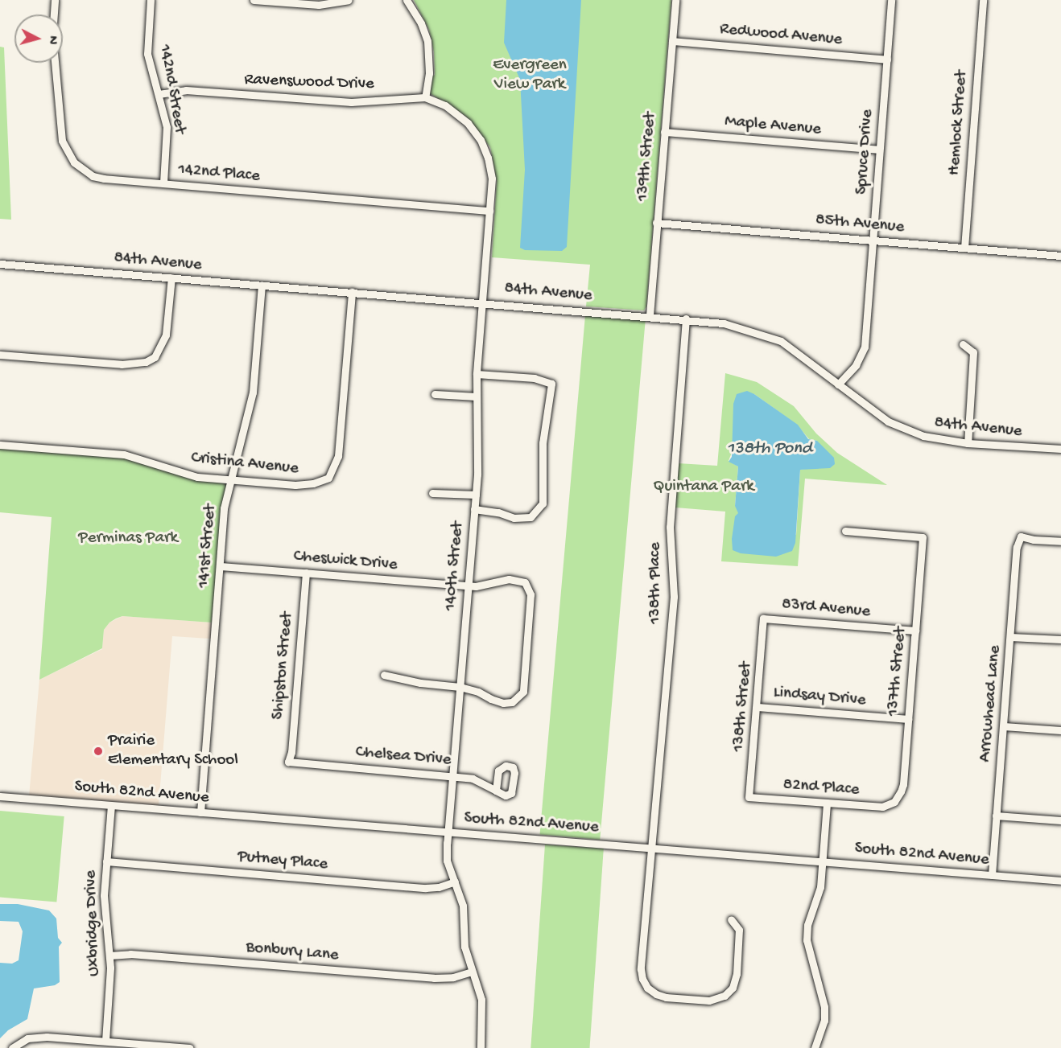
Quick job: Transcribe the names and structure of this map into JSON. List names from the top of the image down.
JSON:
{
  "streets": {
    "street": [
      "Redwood Avenue",
      "Ravenswood Drive",
      "142nd Street",
      "Hemlock Street",
      "Maple Avenue",
      "Spruce Drive",
      "139th Street",
      "142nd Place",
      "85th Avenue",
      "84th Avenue",
      "Cristina Avenue",
      "141st Street",
      "Cheswick Drive",
      "140th Street",
      "138th Place",
      "83rd Avenue",
      "Shipston Street",
      "137th Street",
      "Lindsay Drive",
      "Arrowhead Lane",
      "138th Street",
      "Chelsea Drive",
      "82nd Place",
      "South 82nd Avenue",
      "Putney Place",
      "Uxbridge Drive",
      "Bonbury Lane"
    ]
  },
  "crossings": [
    ["Redwood Avenue", "Spruce Drive"],
    ["Redwood Avenue", "139th Street"],
    ["Ravenswood Drive", "142nd Street"],
    ["Ravenswood Drive", "142nd Place"],
    ["Ravenswood Drive", "84th Avenue"],
    ["Ravenswood Drive", "140th Street"],
    ["142nd Street", "142nd Place"],
    ["Hemlock Street", "85th Avenue"],
    ["Maple Avenue", "Spruce Drive"],
    ["Maple Avenue", "139th Street"],
    ["Spruce Drive", "85th Avenue"],
    ["Spruce Drive", "84th Avenue"],
    ["139th Street", "85th Avenue"],
    ["139th Street", "84th Avenue"],
    ["84th Avenue", "Cristina Avenue"],
    ["84th Avenue", "141st Street"],
    ["84th Avenue", "140th Street"],
    ["84th Avenue", "138th Place"],
    ["Cristina Avenue", "141st Street"],
    ["141st Street", "Cheswick Drive"],
    ["141st Street", "South 82nd Avenue"],
    ["Cheswick Drive", "140th Street"],
    ["Cheswick Drive", "Shipston Street"],
    ["140th Street", "Chelsea Drive"],
    ["140th Street", "South 82nd Avenue"],
    ["140th Street", "Putney Place"],
    ["140th Street", "Bonbury Lane"],
    ["138th Place", "South 82nd Avenue"],
    ["83rd Avenue", "137th Street"],
    ["83rd Avenue", "138th Street"],
    ["Shipston Street", "Chelsea Drive"],
    ["137th Street", "Lindsay Drive"],
    ["137th Street", "82nd Place"],
    ["Lindsay Drive", "138th Street"],
    ["Arrowhead Lane", "South 82nd Avenue"],
    ["138th Street", "82nd Place"],
    ["South 82nd Avenue", "Uxbridge Drive"],
    ["Putney Place", "Uxbridge Drive"],
    ["Uxbridge Drive", "Bonbury Lane"]
  ],
  "water": ["138th Pond"],
  "parks": ["Evergreen View Park", "Quintana Park", "Perminas Park"],
  "places": ["Prairie Elementary School"],
  "north": "right"
}
